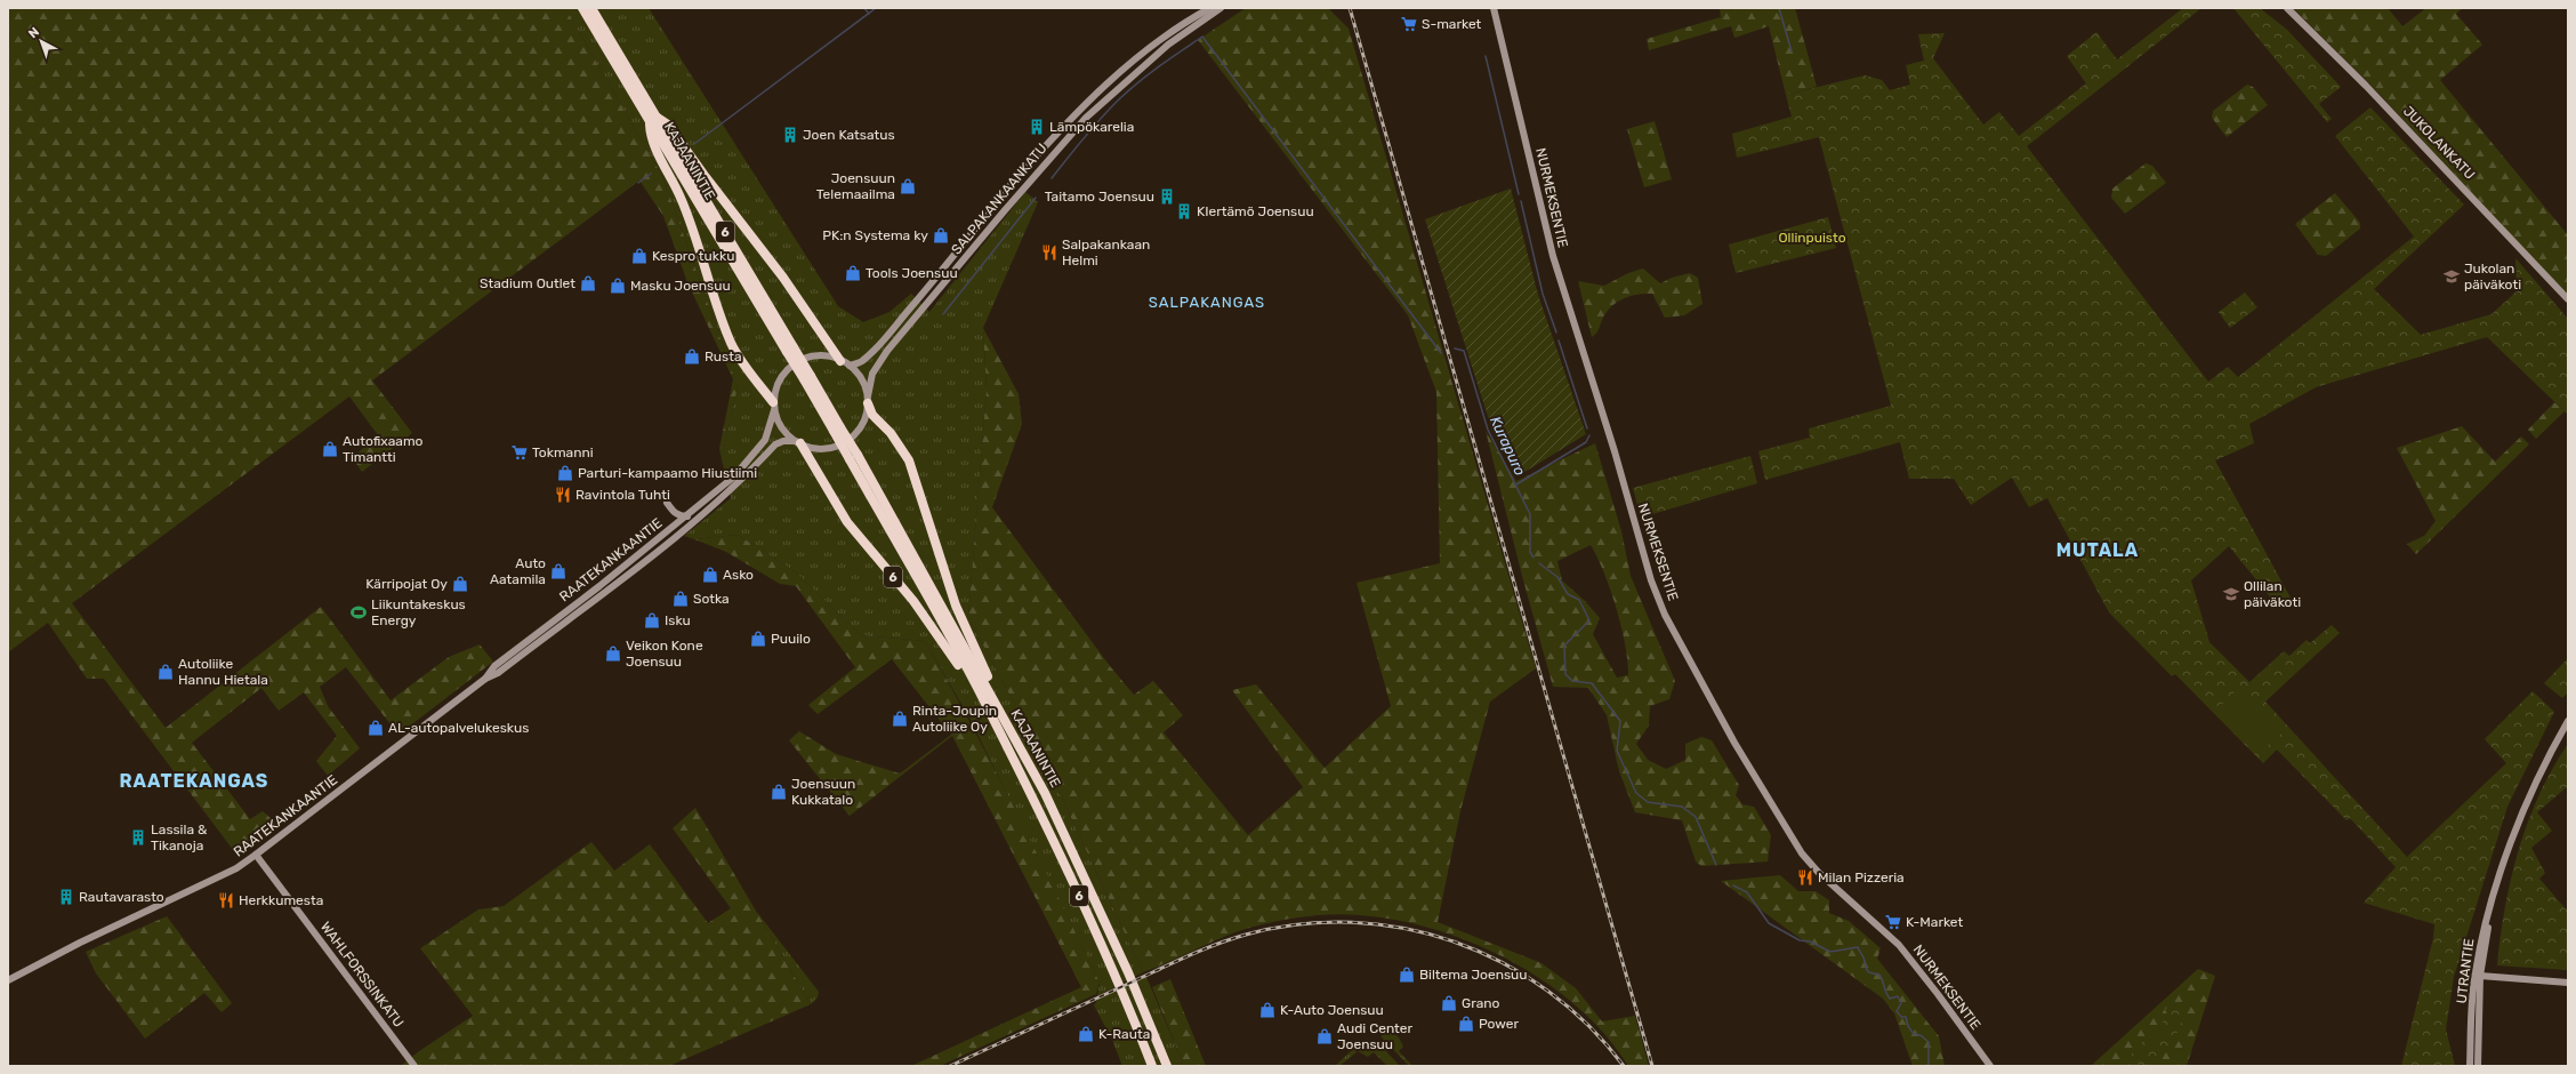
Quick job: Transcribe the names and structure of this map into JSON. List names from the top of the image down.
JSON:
{
  "streets": {
    "highway": ["KAJAANINTIE", "6"],
    "main road": [
      "JUKOLANKATU",
      "NURMEKSENTIE",
      "SALPAKANKAANKATU",
      "RAATEKANKAANTIE",
      "UTRANTIE",
      "WAHLFORSSINKATU"
    ]
  },
  "crossings": [
    ["KAJAANINTIE", "6"],
    ["SALPAKANKAANKATU", "6"],
    ["SALPAKANKAANKATU", "RAATEKANKAANTIE"],
    ["6", "RAATEKANKAANTIE"],
    ["RAATEKANKAANTIE", "WAHLFORSSINKATU"]
  ],
  "districts": ["SALPAKANGAS", "MUTALA", "RAATEKANGAS"],
  "water": ["Kurapuro"],
  "parks": ["Ollinpuisto"],
  "places": {
    "supermarket": ["S-market", "Tokmanni", "K-Market"],
    "building": [
      "Lämpökarelia",
      "Joen Katsatus",
      "Taitamo Joensuu",
      "KIertämö Joensuu",
      "Lassila & Tikanoja",
      "Rautavarasto"
    ],
    "shop": [
      "Joensuun Telemaailma",
      "PK:n Systema ky",
      "Kespro tukku",
      "Tools Joensuu",
      "Stadium Outlet",
      "Masku Joensuu",
      "Rusta",
      "Autofixaamo Timantti",
      "Parturi-kampaamo Hiustiimi",
      "Auto Aatamila",
      "Asko",
      "Kärripojat Oy",
      "Sotka",
      "Isku",
      "Puuilo",
      "Veikon Kone Joensuu",
      "Autoliike Hannu Hietala",
      "Rinta-Joupin Autoliike Oy",
      "AL-autopalvelukeskus",
      "Joensuun Kukkatalo",
      "Biltema Joensuu",
      "Grano",
      "K-Auto Joensuu",
      "Power",
      "K-Rauta",
      "Audi Center Joensuu"
    ],
    "restaurant": [
      "Salpakankaan Helmi",
      "Ravintola Tuhti",
      "Milan Pizzeria",
      "Herkkumesta"
    ],
    "school or university": ["Jukolan päiväkoti", "Ollilan päiväkoti"],
    "sports": ["Liikuntakeskus Energy"]
  },
  "north": "top left"
}
